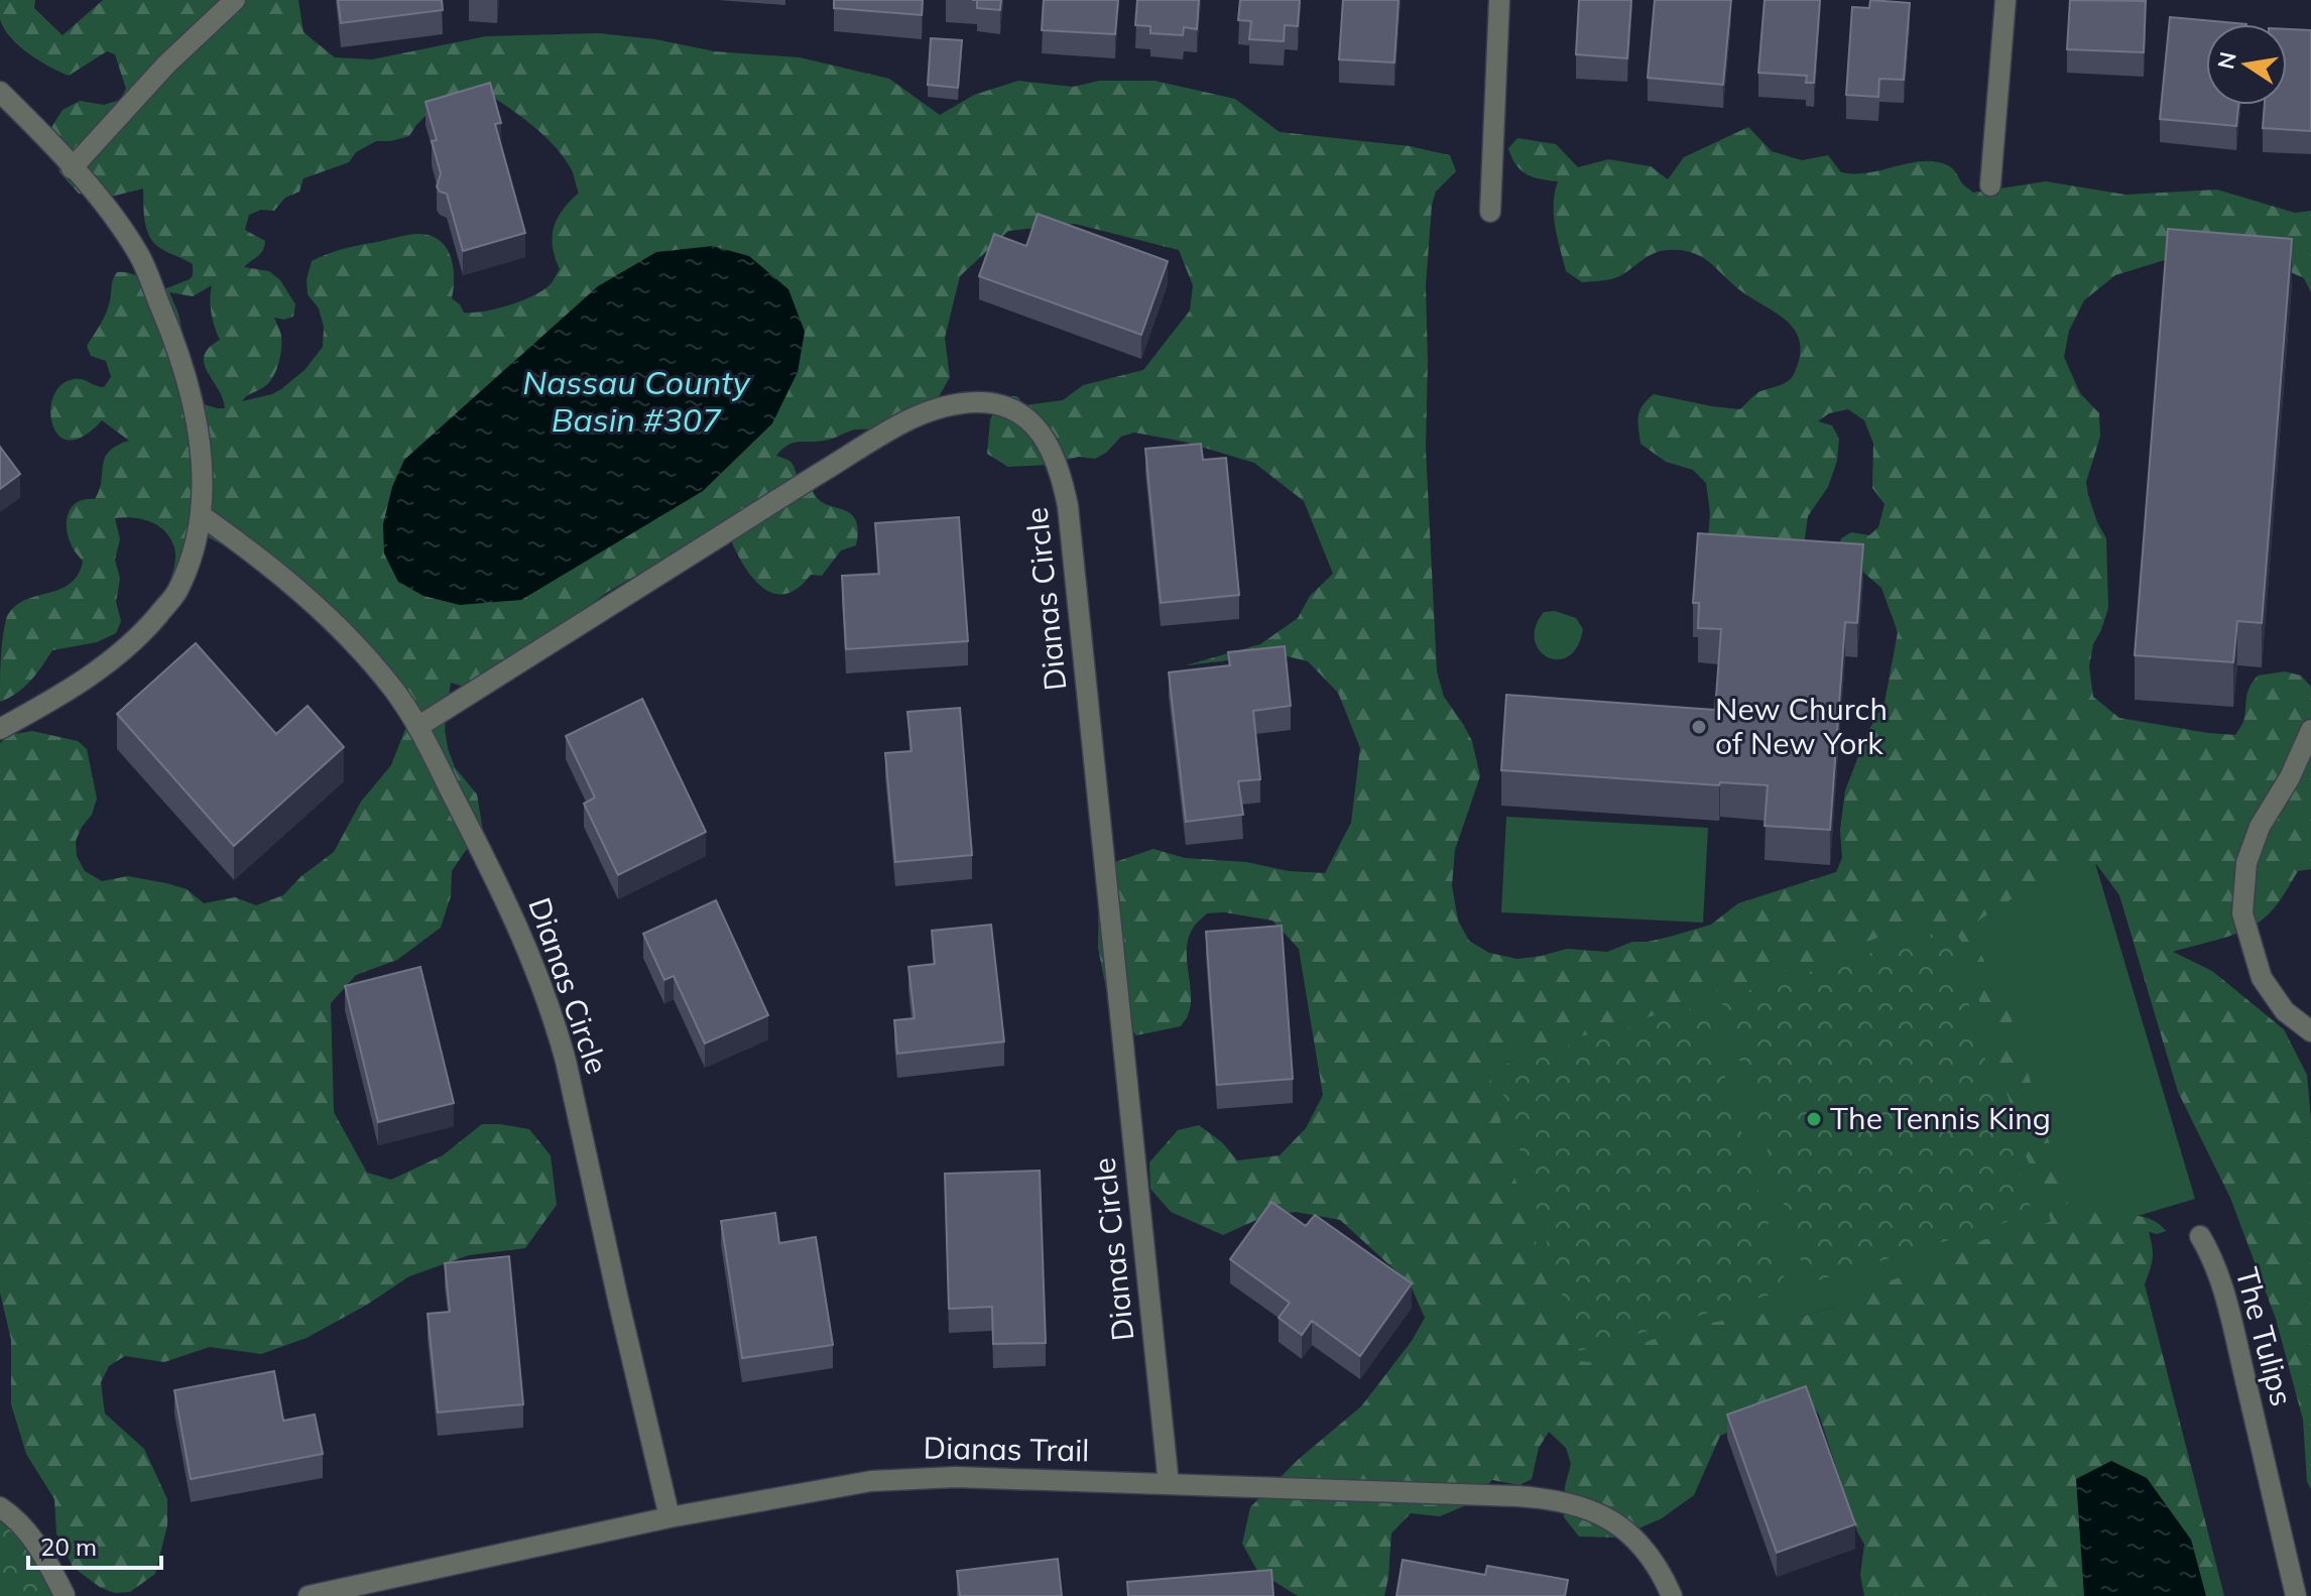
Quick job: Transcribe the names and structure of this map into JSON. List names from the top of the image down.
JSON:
{
  "streets": {
    "street": ["Dianas Circle", "The Tulips", "Dianas Trail"]
  },
  "crossings": [
    ["Dianas Circle", "Dianas Trail"]
  ],
  "water": ["Nassau County Basin #307"],
  "places": ["New Church of New York", "The Tennis King"],
  "scale_bar": "20 m",
  "north": "left"
}
